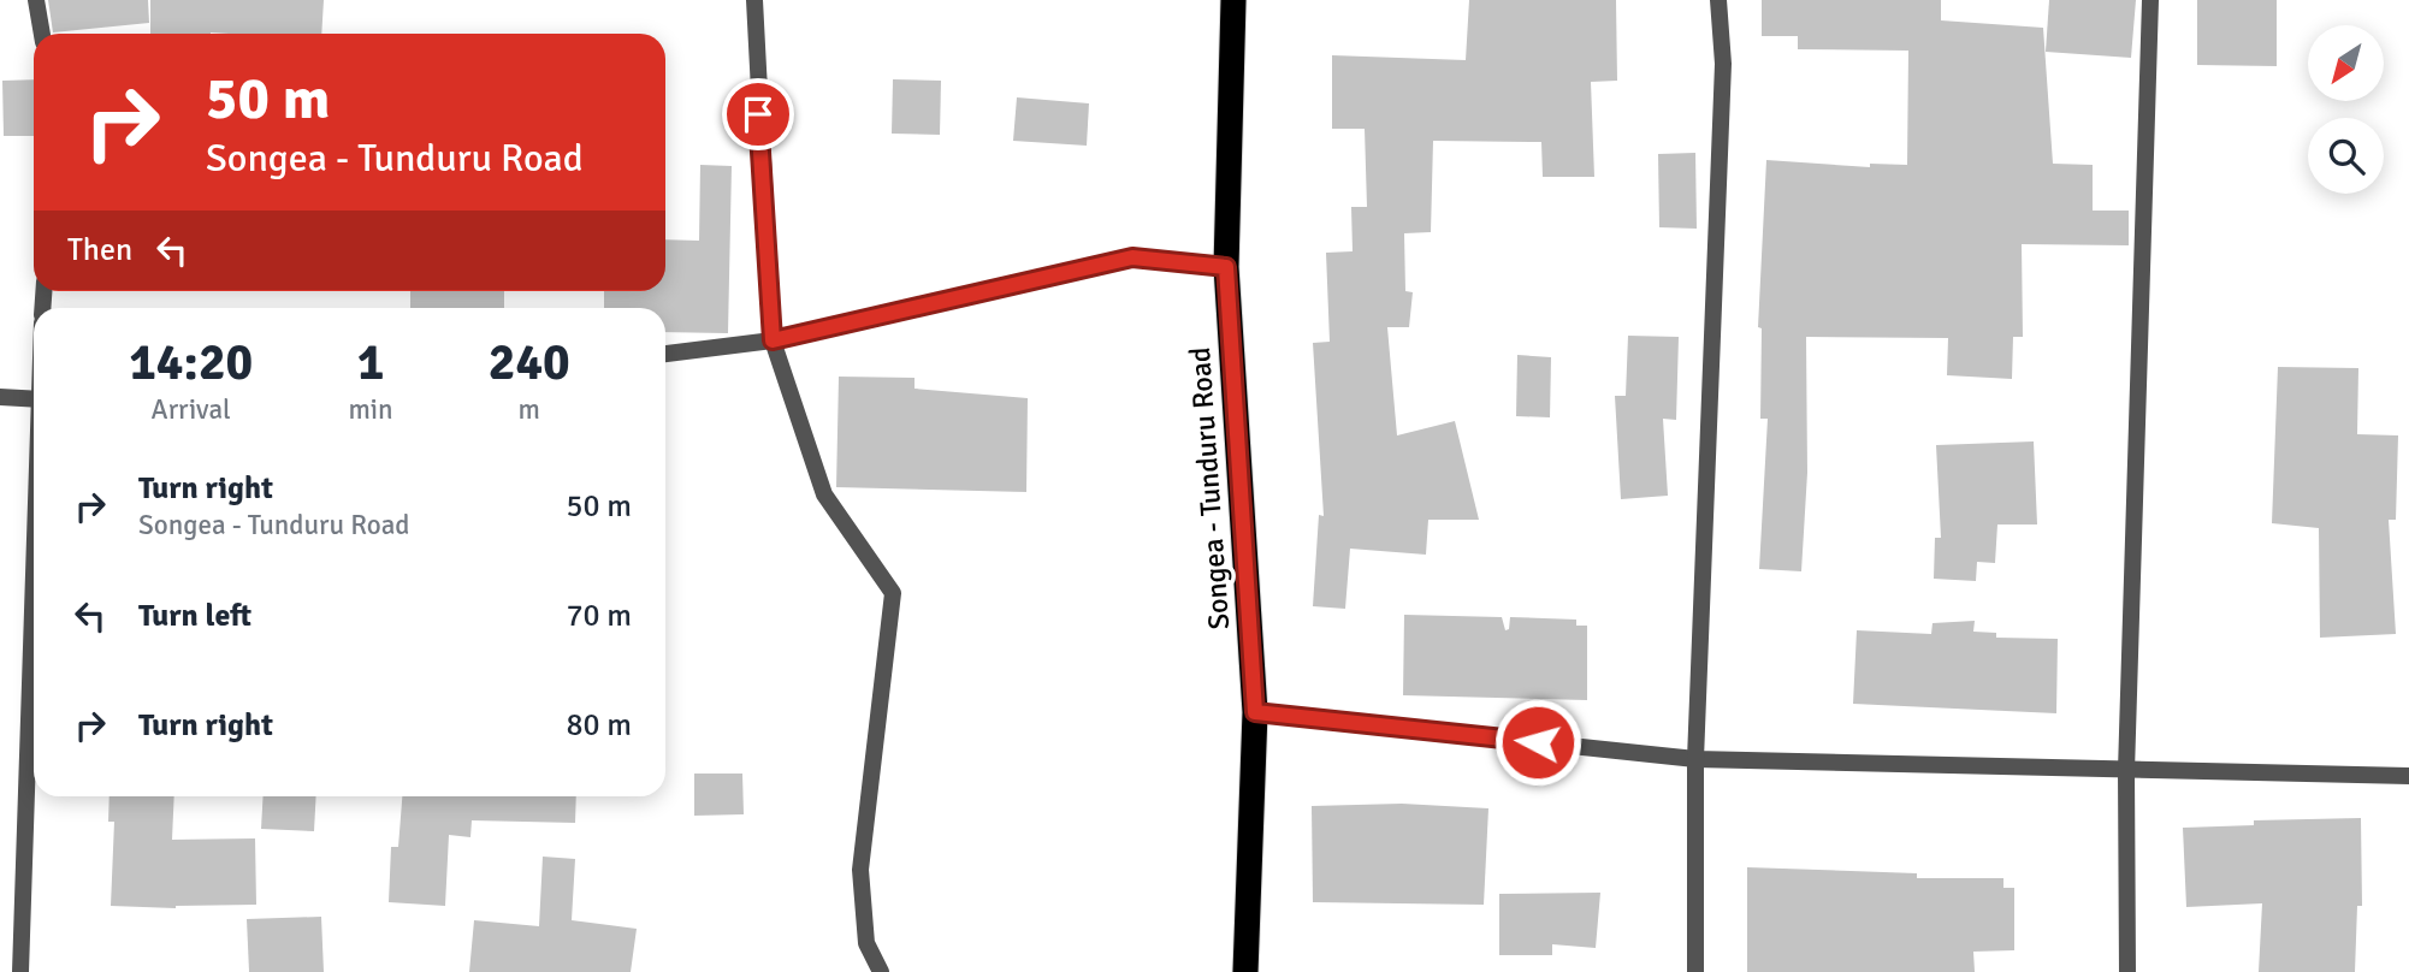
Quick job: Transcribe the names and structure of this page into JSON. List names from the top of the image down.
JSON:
{
  "streets": {
    "highway": ["Songea - Tunduru Road"]
  },
  "north": "bottom left",
  "page": {
    "turn": ["50 m", "Songea - Tunduru Road"],
    "then": "Then",
    "eta": [
      "14:20",
      "Arrival",
      "1",
      "min",
      "240",
      "m"
    ],
    "list": [
      {
        "name": "Turn right",
        "note": "Songea - Tunduru Road",
        "value": "50 m"
      },
      {
        "name": "Turn left",
        "value": "70 m"
      },
      {
        "name": "Turn right",
        "value": "80 m"
      }
    ]
  }
}
